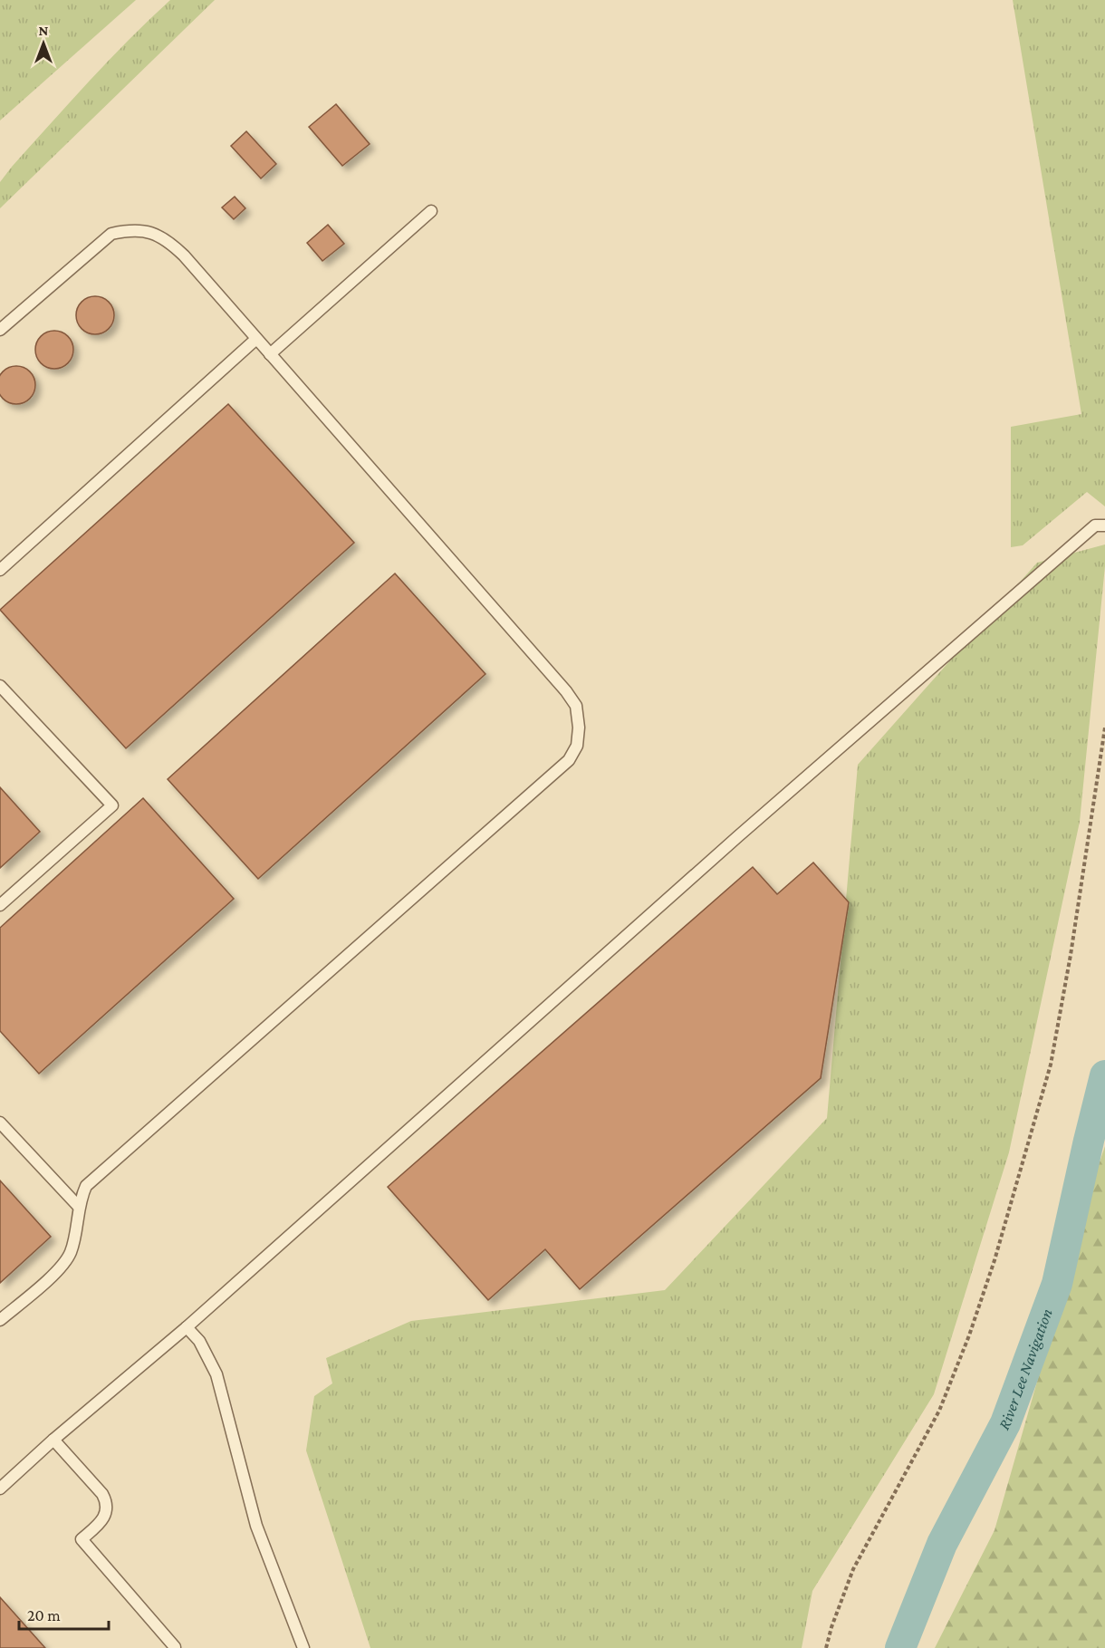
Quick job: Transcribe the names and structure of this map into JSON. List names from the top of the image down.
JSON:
{
  "water": ["River Lee Navigation"],
  "scale_bar": "20 m",
  "north": "top"
}
